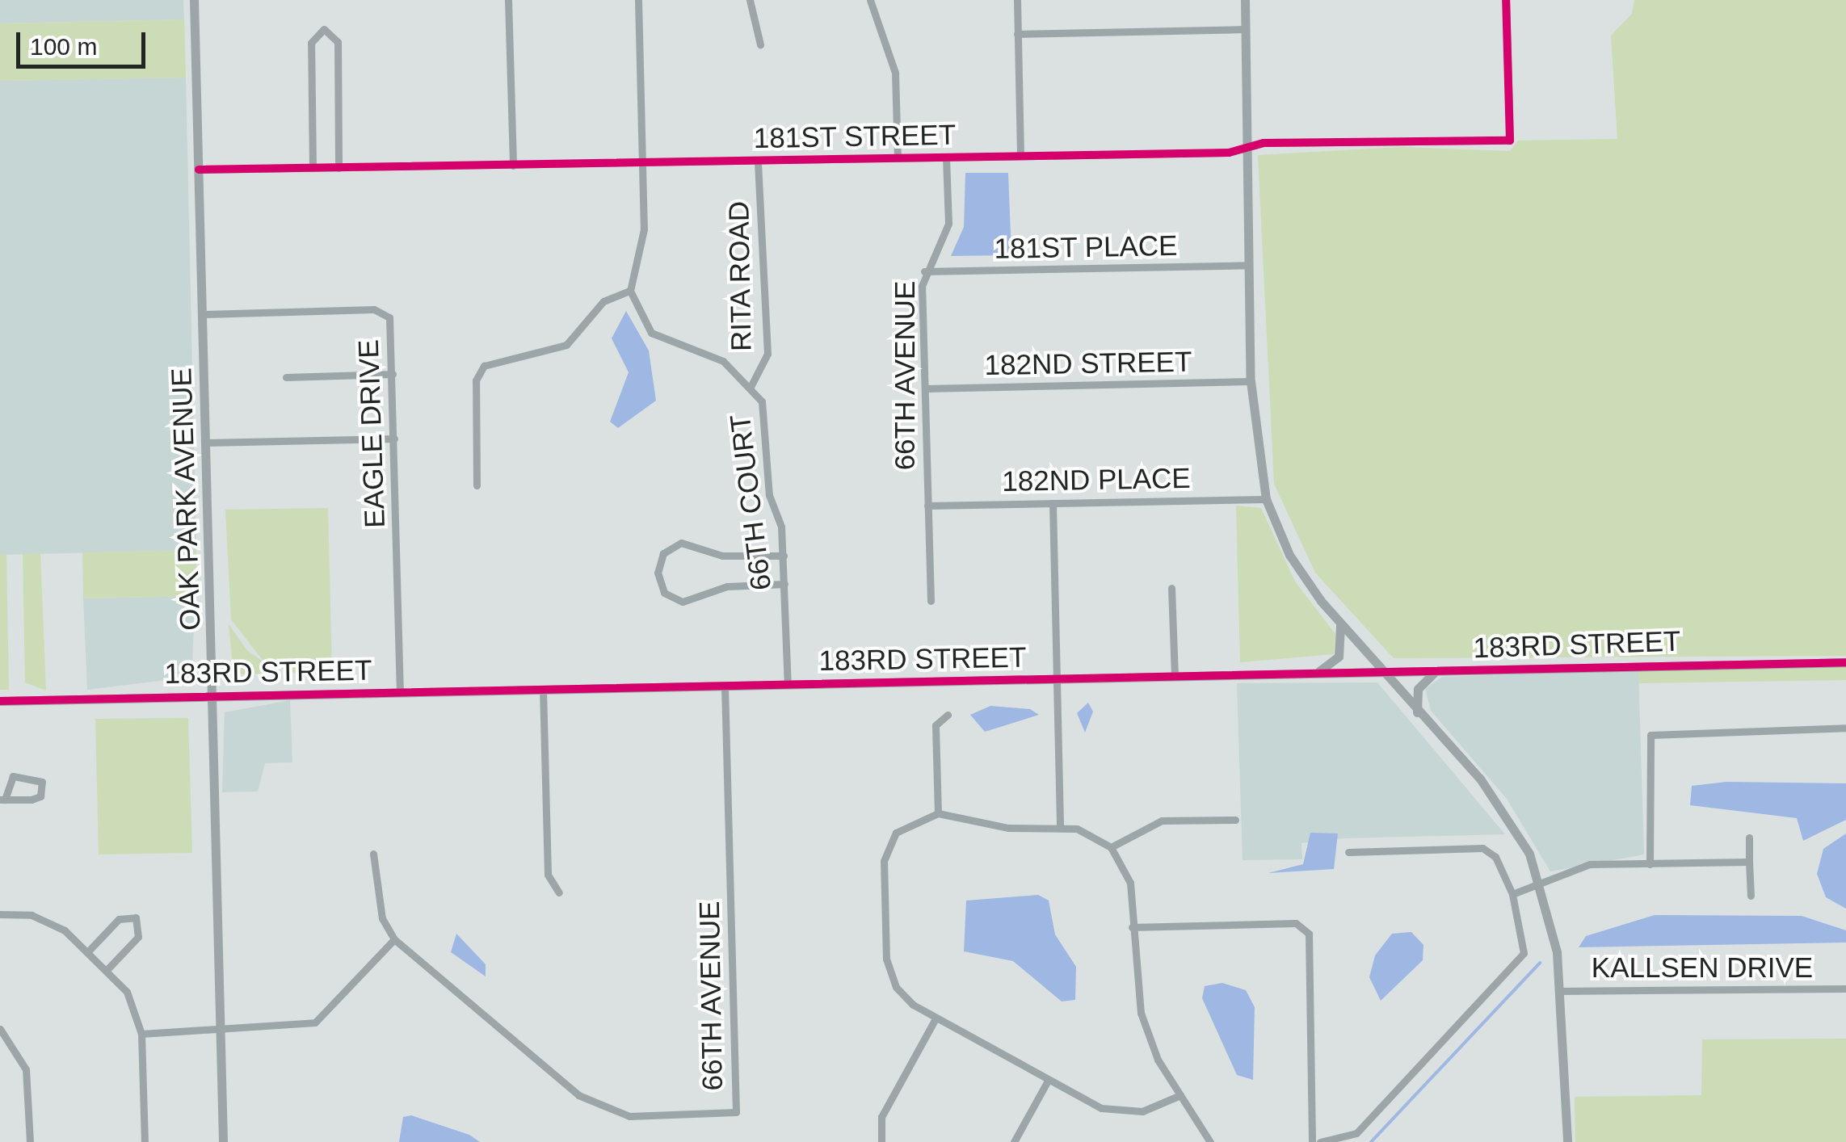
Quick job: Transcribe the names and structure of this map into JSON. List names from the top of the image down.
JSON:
{
  "streets": {
    "street": [
      "181ST STREET",
      "181ST PLACE",
      "RITA ROAD",
      "182ND STREET",
      "66TH AVENUE",
      "EAGLE DRIVE",
      "182ND PLACE",
      "OAK PARK AVENUE",
      "66TH COURT",
      "183RD STREET",
      "KALLSEN DRIVE"
    ]
  },
  "crossings": [
    ["181ST STREET", "RITA ROAD"],
    ["181ST STREET", "66TH AVENUE"],
    ["181ST STREET", "OAK PARK AVENUE"],
    ["181ST PLACE", "66TH AVENUE"],
    ["RITA ROAD", "66TH COURT"],
    ["182ND STREET", "66TH AVENUE"],
    ["66TH AVENUE", "182ND PLACE"],
    ["66TH AVENUE", "183RD STREET"],
    ["EAGLE DRIVE", "OAK PARK AVENUE"],
    ["EAGLE DRIVE", "183RD STREET"],
    ["OAK PARK AVENUE", "183RD STREET"],
    ["66TH COURT", "183RD STREET"]
  ],
  "scale_bar": "100 m"
}
